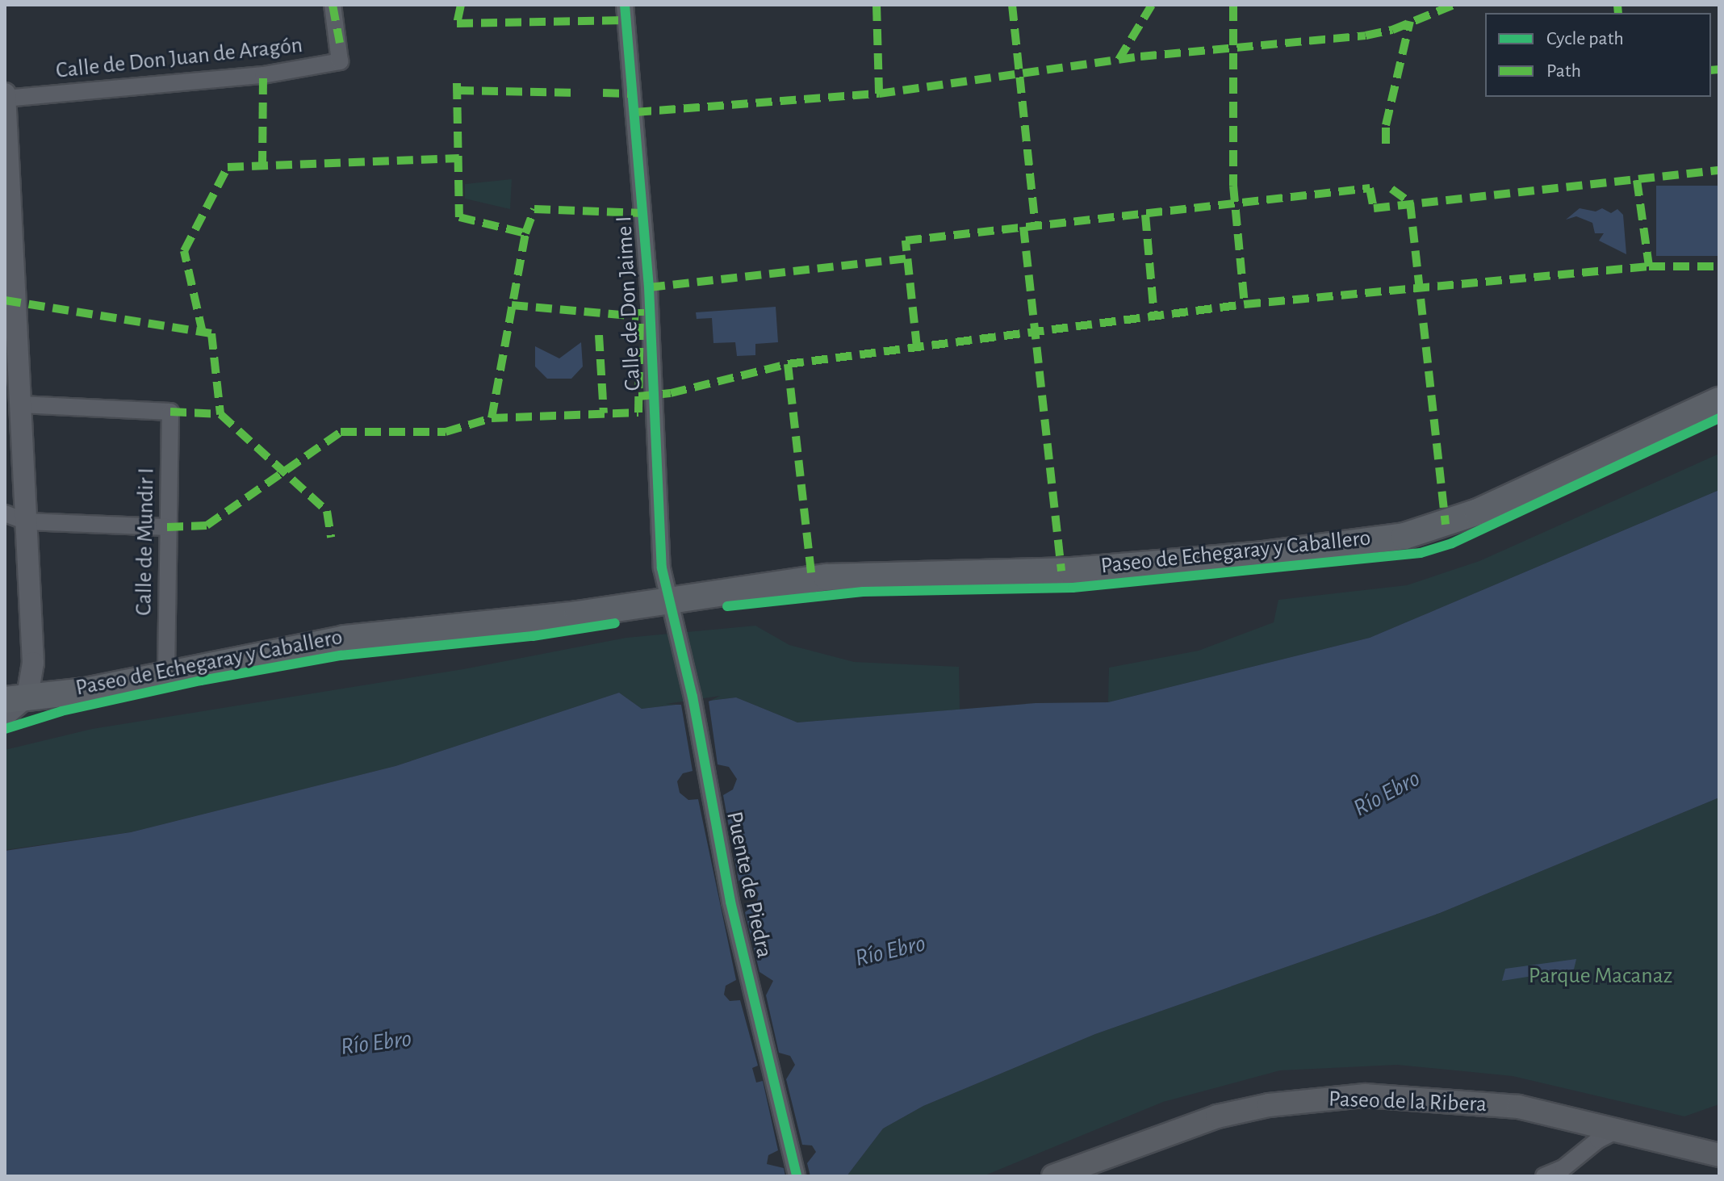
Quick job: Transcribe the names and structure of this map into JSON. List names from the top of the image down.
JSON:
{
  "streets": {
    "main road": ["Paseo de Echegaray y Caballero", "Paseo de la Ribera"],
    "street": [
      "Calle de Don Juan de Aragón",
      "Calle de Don Jaime I",
      "Calle de Mundir I",
      "Puente de Piedra"
    ]
  },
  "crossings": [
    ["Calle de Don Jaime I", "Paseo de Echegaray y Caballero"],
    ["Calle de Don Jaime I", "Puente de Piedra"],
    ["Calle de Mundir I", "Paseo de Echegaray y Caballero"],
    ["Paseo de Echegaray y Caballero", "Puente de Piedra"]
  ],
  "water": ["Río Ebro"],
  "parks": ["Parque Macanaz"],
  "legend": ["Cycle path", "Path"]
}
